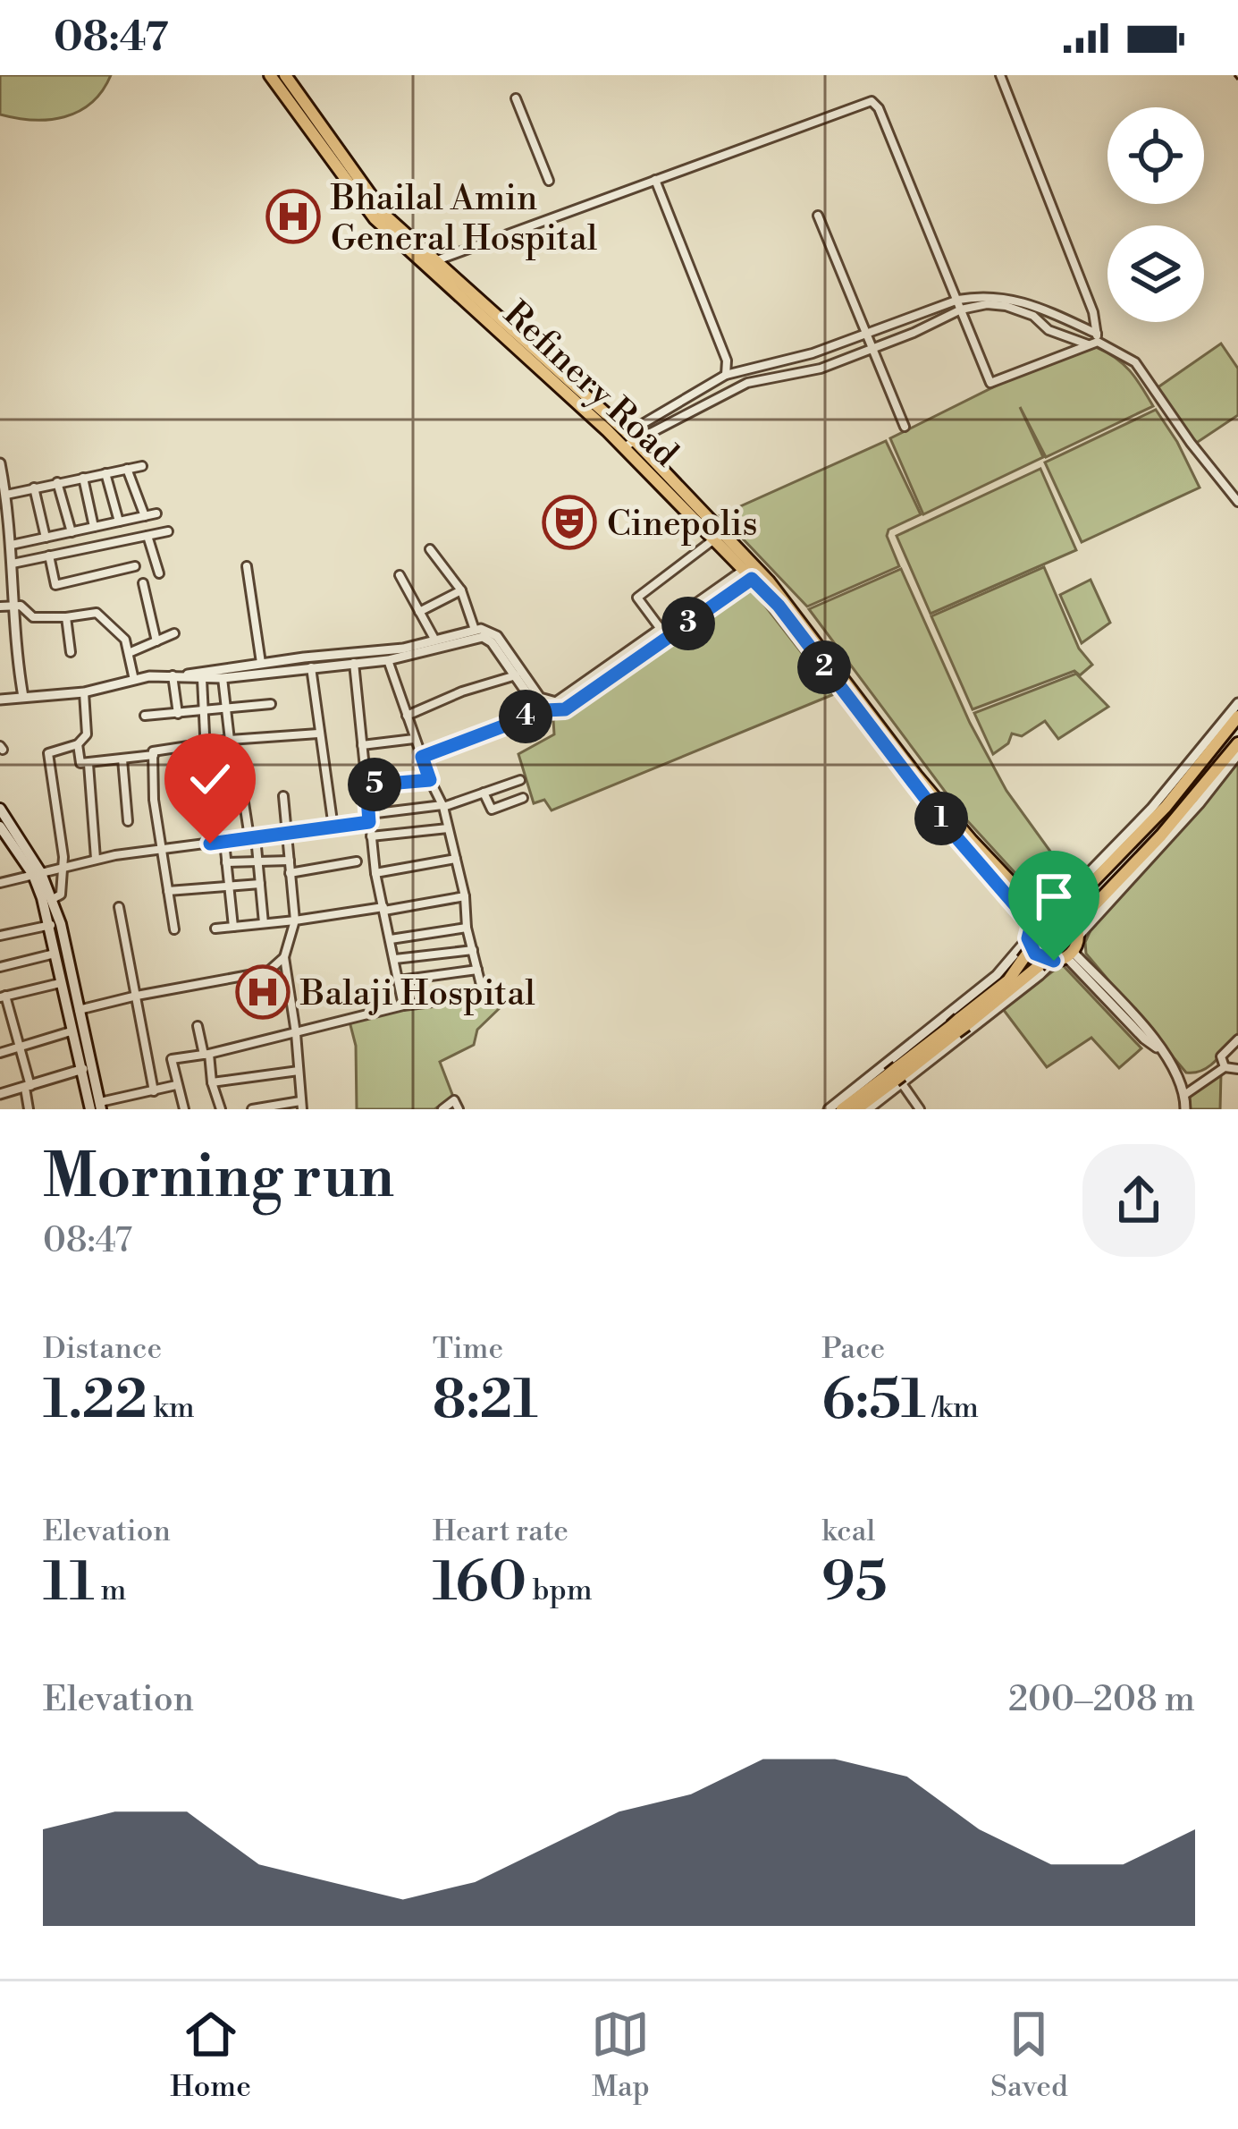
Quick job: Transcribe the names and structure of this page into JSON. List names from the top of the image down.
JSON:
{
  "streets": {
    "main road": ["Refinery Road"]
  },
  "places": {
    "hospital": ["Bhailal Amin General Hospital", "Balaji Hospital"],
    "theatre": ["Cinepolis"]
  },
  "page": {
    "status": "08:47",
    "pins": [
      "3",
      "2",
      "4",
      "5",
      "1"
    ],
    "heading": ["Morning run", "08:47"],
    "stats": [
      ["Distance", "1.22 km"],
      ["Time", "8:21"],
      ["Pace", "6:51 /km"],
      ["Elevation", "11 m"],
      ["Heart rate", "160 bpm"],
      ["kcal", "95"]
    ],
    "chart": ["Elevation", "200–208 m"],
    "tabs": ["Home", "Map", "Saved"]
  }
}
